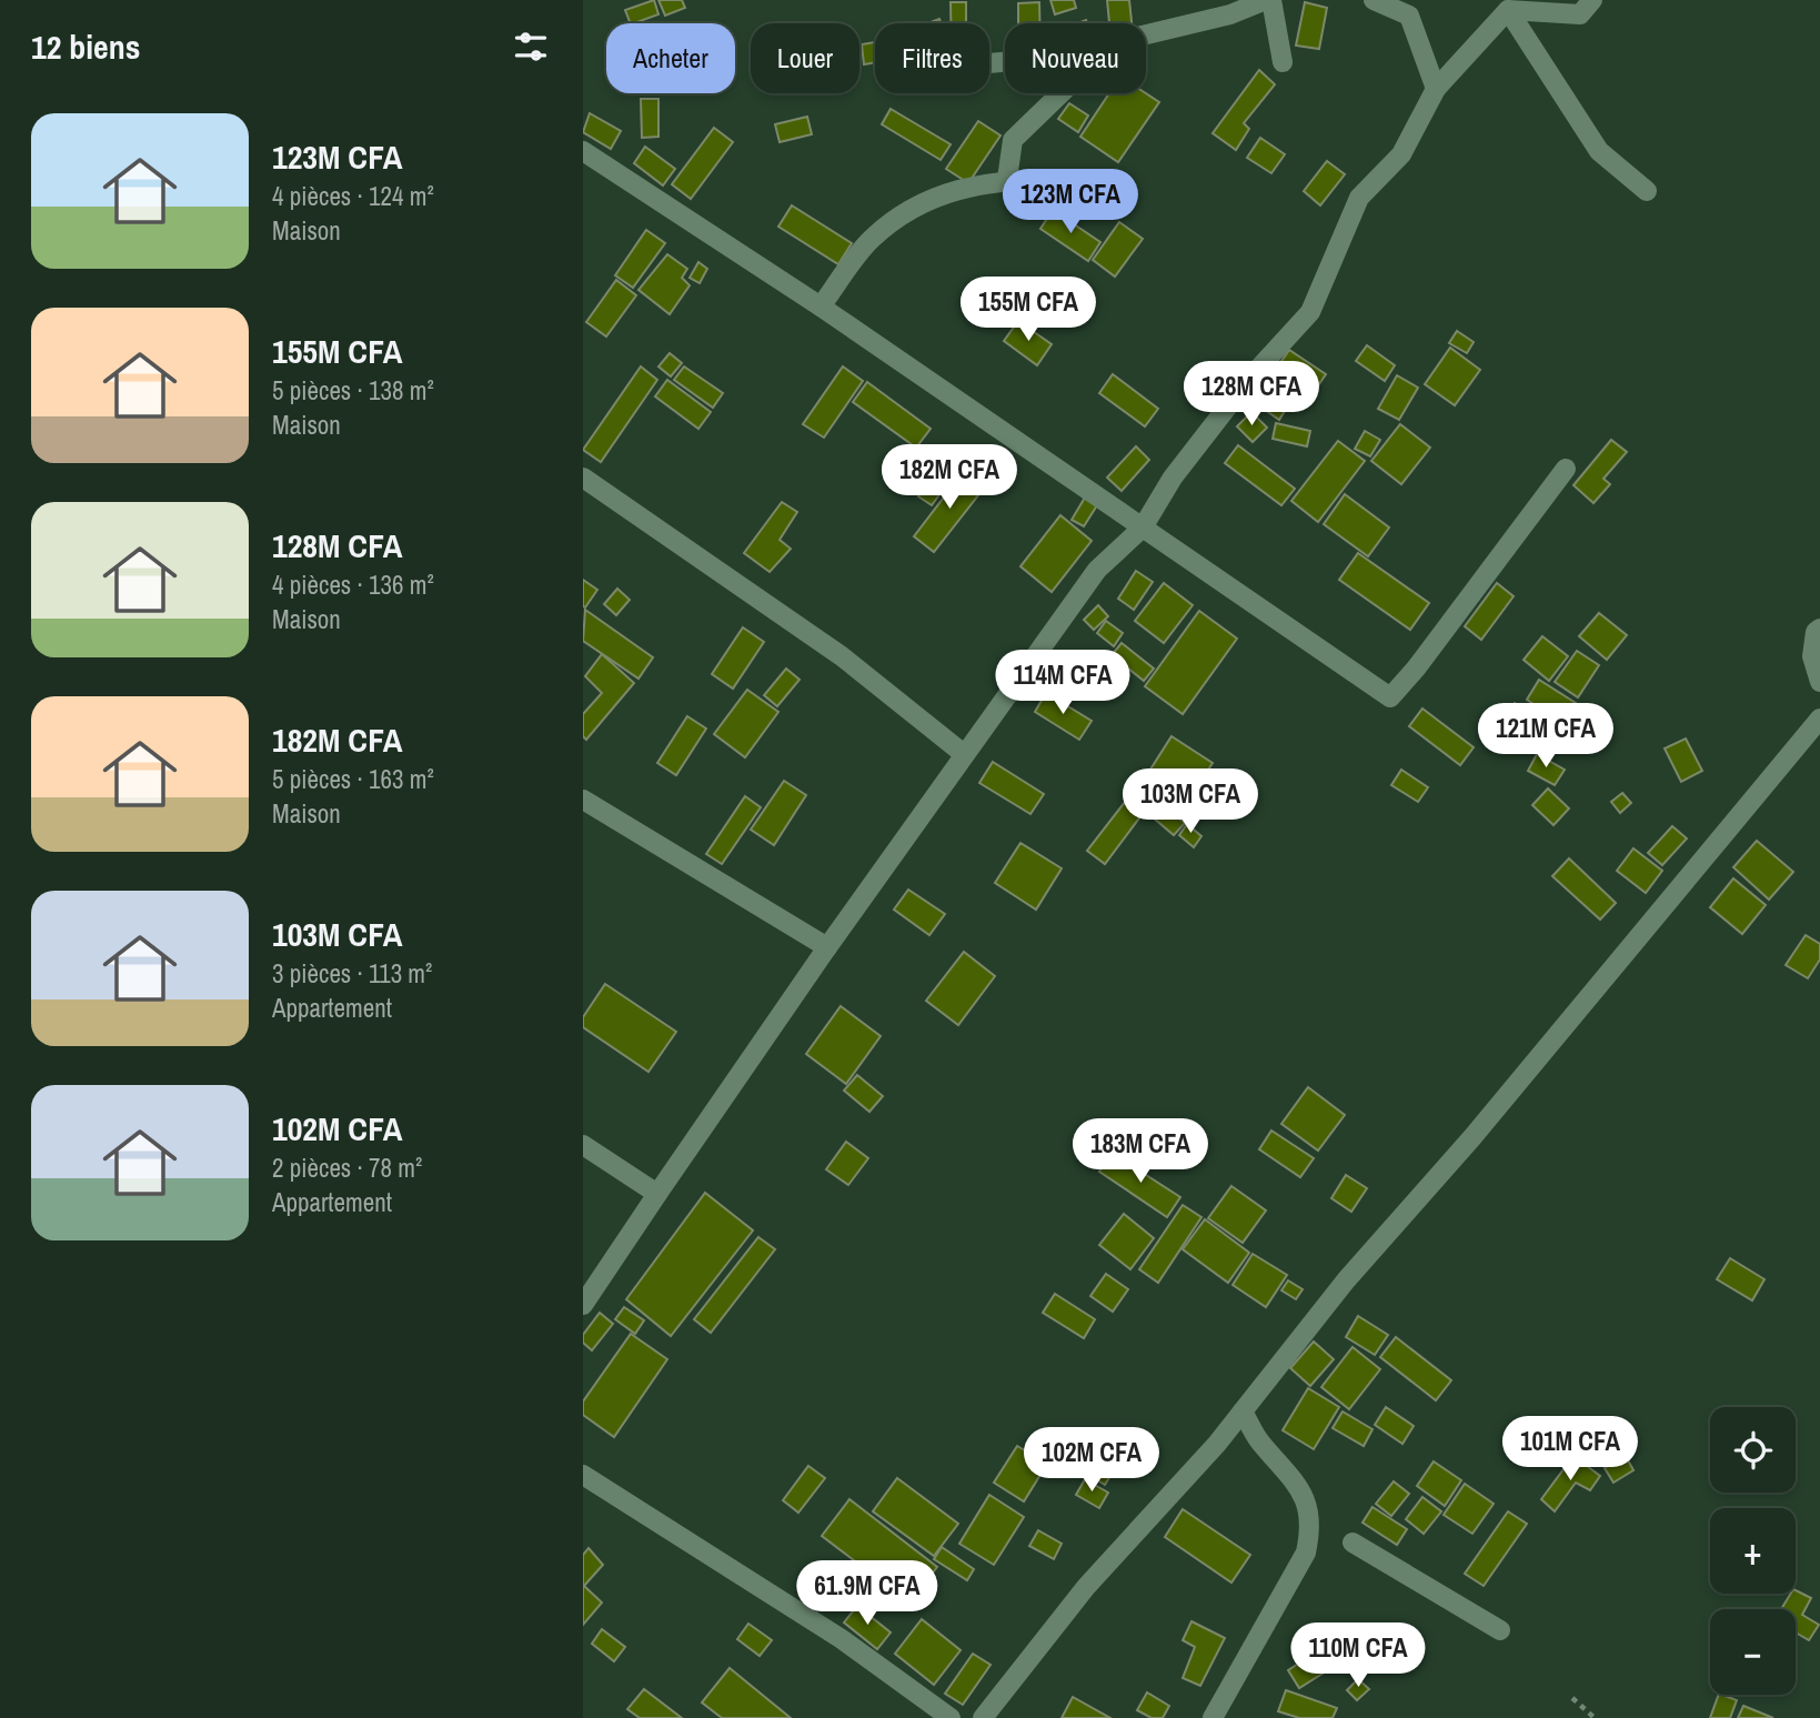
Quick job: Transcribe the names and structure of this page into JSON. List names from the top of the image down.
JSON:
{
  "page": {
    "heading": "12 biens",
    "chip": [
      "Acheter",
      "Louer",
      "Filtres",
      "Nouveau"
    ],
    "list": [
      {
        "name": "123M CFA",
        "note": "4 pièces · 124 m² · Maison"
      },
      {
        "name": "155M CFA",
        "note": "5 pièces · 138 m² · Maison"
      },
      {
        "name": "128M CFA",
        "note": "4 pièces · 136 m² · Maison"
      },
      {
        "name": "182M CFA",
        "note": "5 pièces · 163 m² · Maison"
      },
      {
        "name": "103M CFA",
        "note": "3 pièces · 113 m² · Appartement"
      },
      {
        "name": "102M CFA",
        "note": "2 pièces · 78 m² · Appartement"
      }
    ],
    "price": [
      "123M CFA",
      "155M CFA",
      "128M CFA",
      "182M CFA",
      "114M CFA",
      "121M CFA",
      "103M CFA",
      "183M CFA",
      "101M CFA",
      "102M CFA",
      "61.9M CFA",
      "110M CFA"
    ],
    "map_buttons": ["+", "−"]
  }
}
